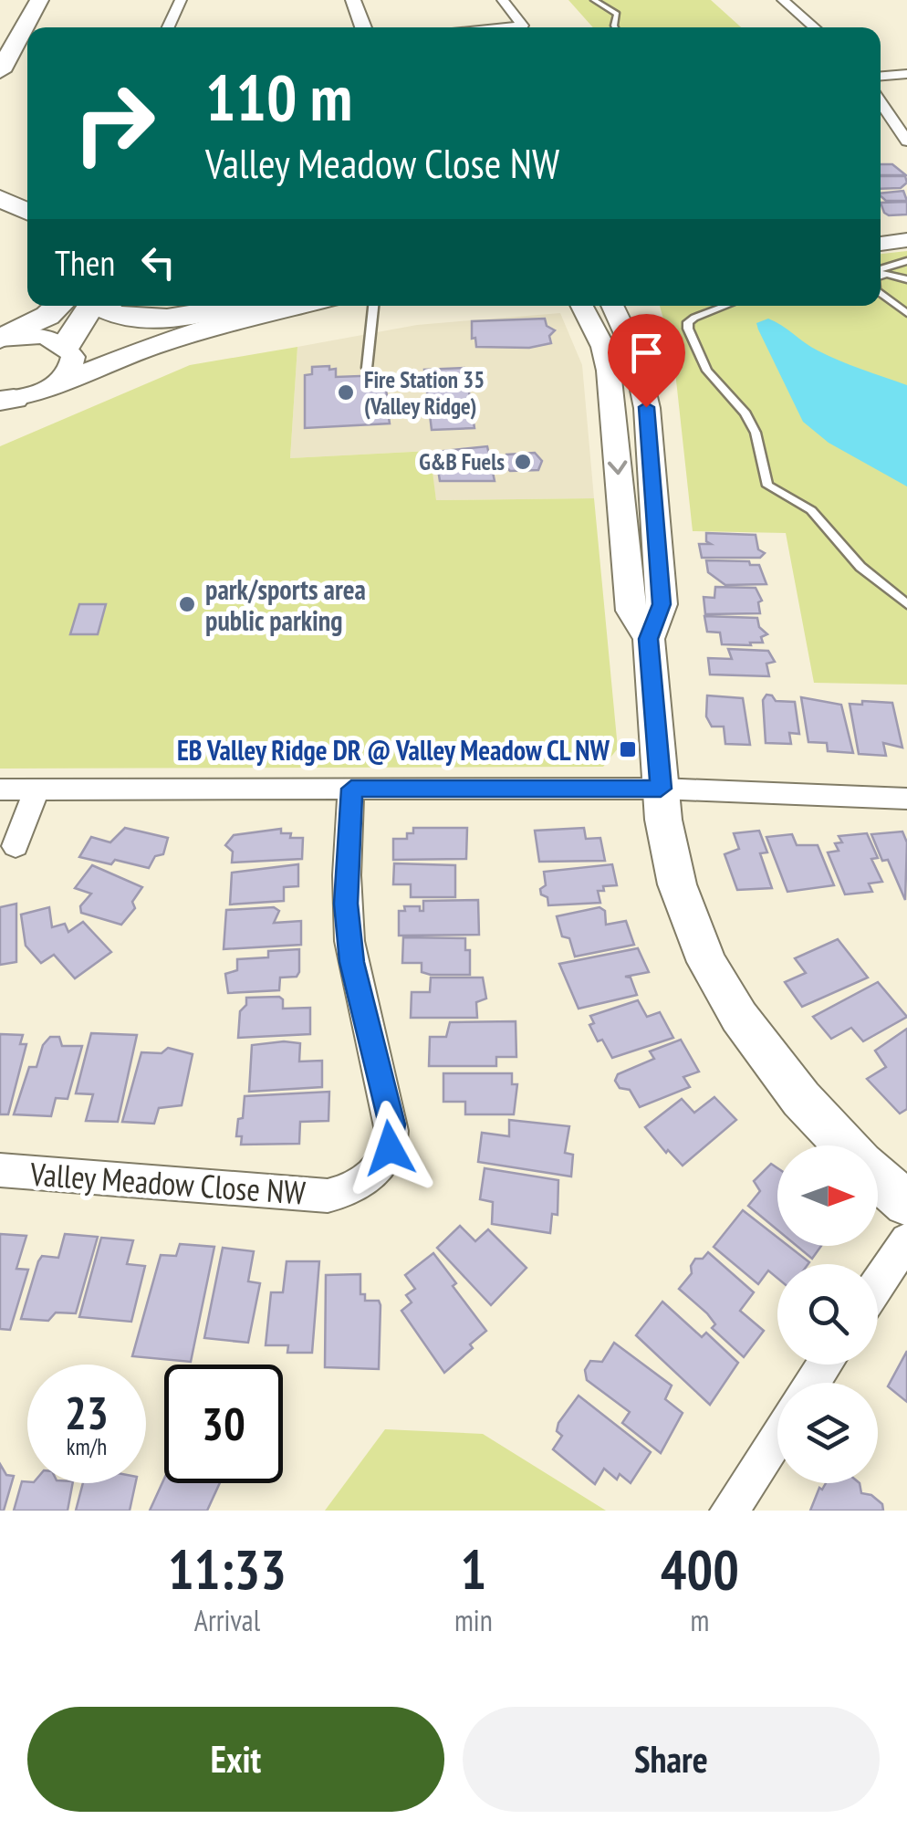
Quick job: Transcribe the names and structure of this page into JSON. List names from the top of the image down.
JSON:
{
  "streets": {
    "street": ["Valley Meadow Close NW"]
  },
  "places": {
    "other": ["Fire Station 35 (Valley Ridge)", "G&B Fuels", "park/sports area public parking"],
    "transit": ["EB Valley Ridge DR @ Valley Meadow CL NW"]
  },
  "north": "right",
  "page": {
    "turn": ["110 m", "Valley Meadow Close NW"],
    "then": "Then",
    "speed": "23 km/h",
    "limit": "30",
    "eta": [
      "11:33",
      "Arrival",
      "1",
      "min",
      "400",
      "m"
    ],
    "buttons": ["Exit", "Share"]
  }
}
